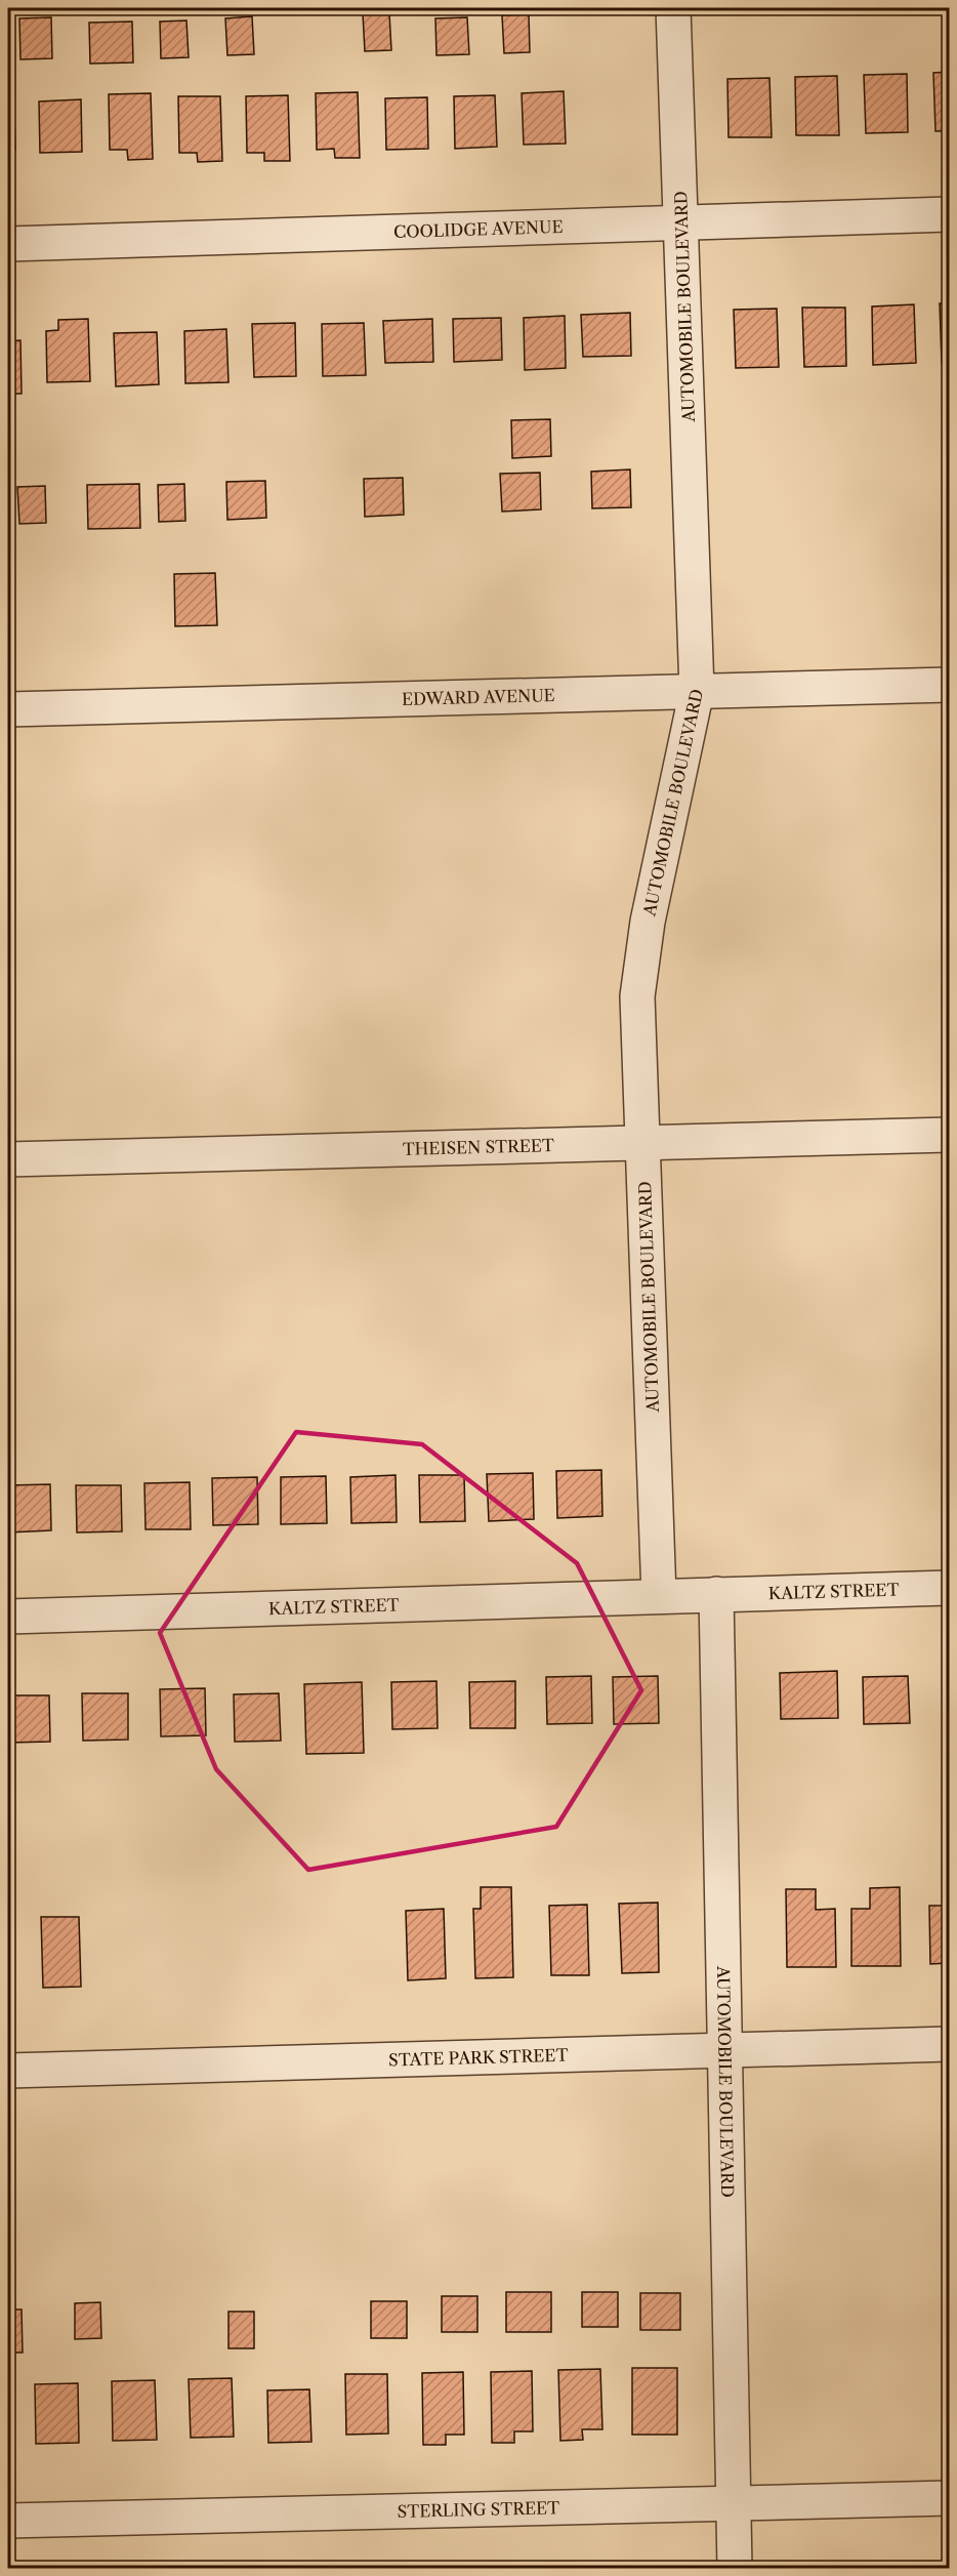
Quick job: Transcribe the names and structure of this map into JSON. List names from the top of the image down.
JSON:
{
  "streets": {
    "street": [
      "COOLIDGE AVENUE",
      "AUTOMOBILE BOULEVARD",
      "EDWARD AVENUE",
      "THEISEN STREET",
      "KALTZ STREET",
      "STATE PARK STREET",
      "STERLING STREET"
    ]
  },
  "crossings": [
    ["COOLIDGE AVENUE", "AUTOMOBILE BOULEVARD"],
    ["AUTOMOBILE BOULEVARD", "EDWARD AVENUE"],
    ["AUTOMOBILE BOULEVARD", "THEISEN STREET"],
    ["AUTOMOBILE BOULEVARD", "KALTZ STREET"],
    ["AUTOMOBILE BOULEVARD", "STATE PARK STREET"],
    ["AUTOMOBILE BOULEVARD", "STERLING STREET"]
  ]
}
